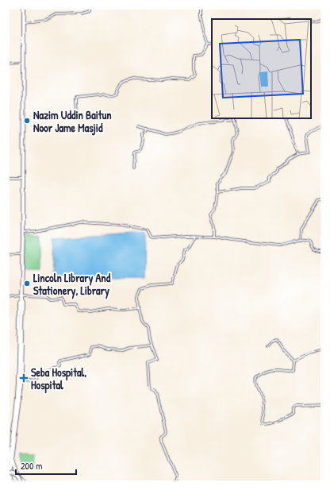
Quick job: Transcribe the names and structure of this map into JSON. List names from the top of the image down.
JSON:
{
  "places": {
    "other": ["Nazim Uddin Baitun Noor Jame Masjid", "Lincoln Library And Stationery, Library"],
    "health": ["Seba Hospital, Hospital"]
  },
  "scale_bar": "200 m"
}
